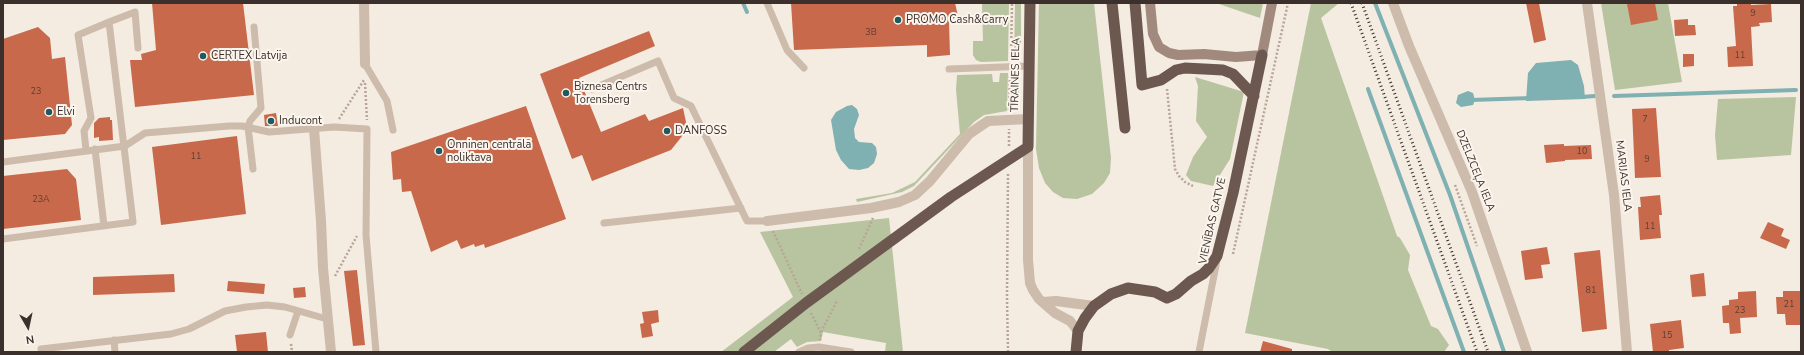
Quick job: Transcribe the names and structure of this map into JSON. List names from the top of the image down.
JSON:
{
  "streets": {
    "highway": ["TĪRAINES IELA", "VIENĪBAS GATVE"],
    "street": ["DZELZCEĻA IELA", "MARIJAS IELA"]
  },
  "places": [
    "PROMO Cash&Carry",
    "CERTEX Latvija",
    "Biznesa Centrs Torensberg",
    "Elvi",
    "Inducont",
    "DANFOSS",
    "Onninen centrālā noliktava"
  ],
  "house_numbers": [
    "9",
    "3B",
    "11",
    "23",
    "7",
    "10",
    "11",
    "9",
    "23A",
    "11",
    "81",
    "21",
    "23",
    "15"
  ],
  "north": "bottom"
}
